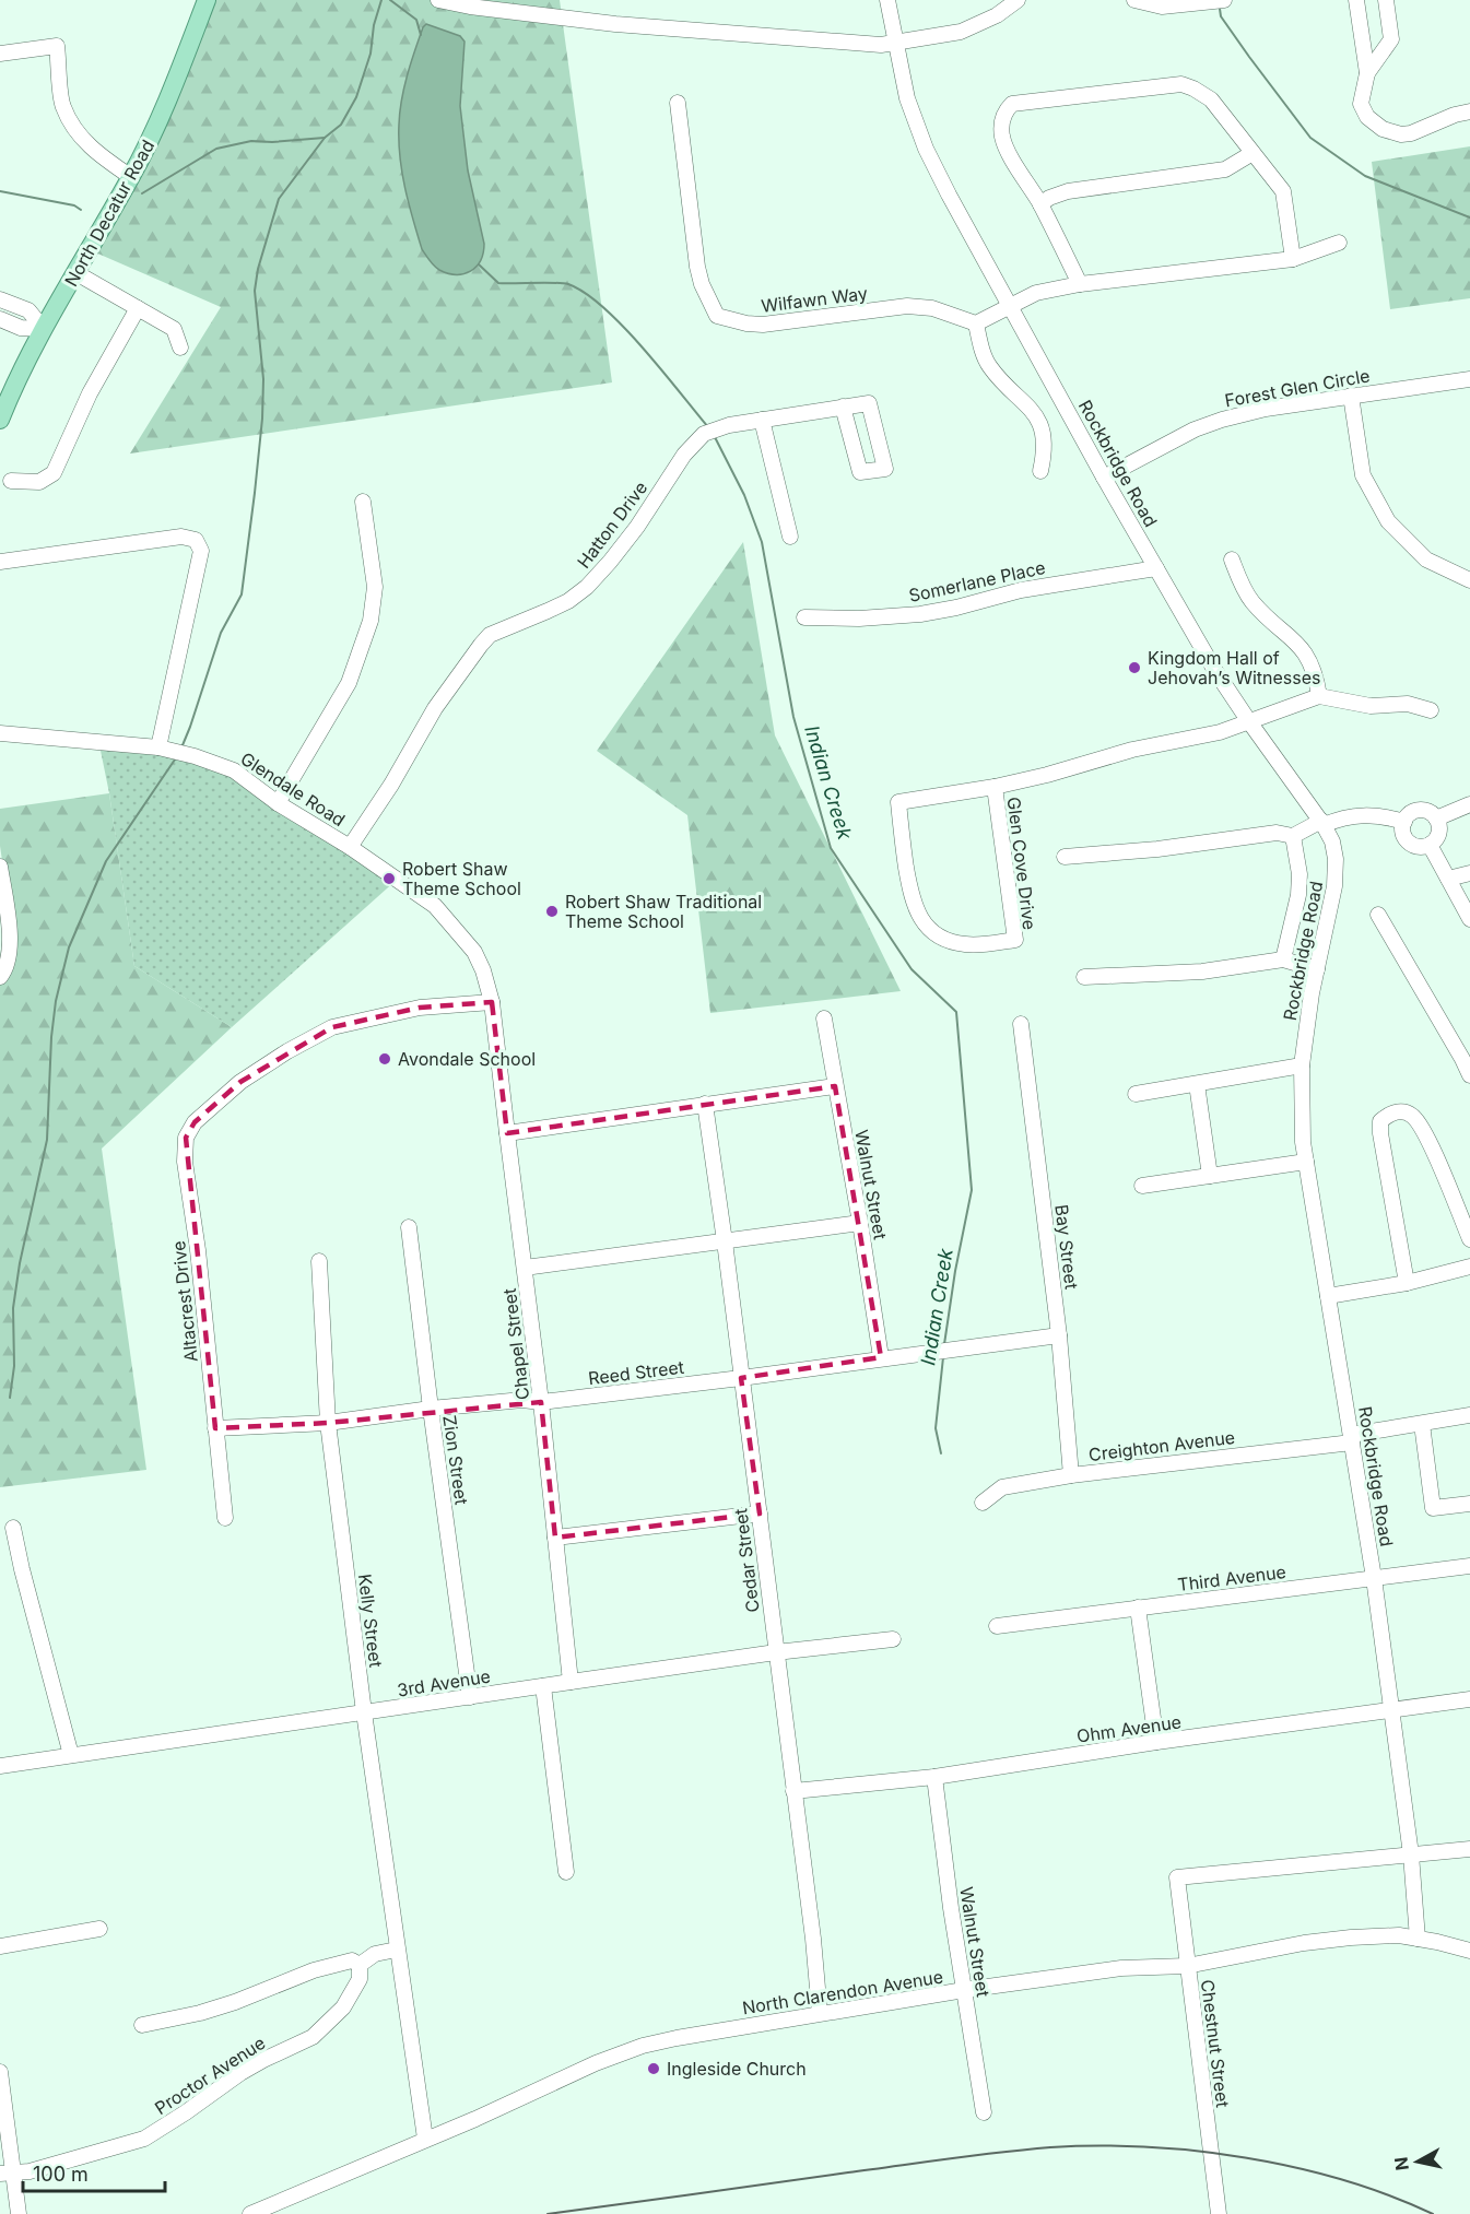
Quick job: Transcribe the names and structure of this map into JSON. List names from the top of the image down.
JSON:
{
  "streets": {
    "main road": ["North Decatur Road"],
    "street": [
      "Wilfawn Way",
      "Forest Glen Circle",
      "Rockbridge Road",
      "Hatton Drive",
      "Somerlane Place",
      "Glendale Road",
      "Glen Cove Drive",
      "Walnut Street",
      "Bay Street",
      "Altacrest Drive",
      "Chapel Street",
      "Reed Street",
      "Creighton Avenue",
      "Zion Street",
      "Cedar Street",
      "Third Avenue",
      "Kelly Street",
      "3rd Avenue",
      "Ohm Avenue",
      "North Clarendon Avenue",
      "Chestnut Street",
      "Proctor Avenue"
    ]
  },
  "crossings": [
    ["Forest Glen Circle", "Rockbridge Road"],
    ["Rockbridge Road", "Somerlane Place"],
    ["Rockbridge Road", "Glen Cove Drive"],
    ["Rockbridge Road", "Creighton Avenue"],
    ["Rockbridge Road", "Third Avenue"],
    ["Rockbridge Road", "Ohm Avenue"],
    ["Rockbridge Road", "North Clarendon Avenue"],
    ["Rockbridge Road", "Chestnut Street"],
    ["Hatton Drive", "Glendale Road"],
    ["Glendale Road", "Altacrest Drive"],
    ["Glendale Road", "Chapel Street"],
    ["Walnut Street", "Reed Street"],
    ["Walnut Street", "Ohm Avenue"],
    ["Walnut Street", "North Clarendon Avenue"],
    ["Bay Street", "Reed Street"],
    ["Bay Street", "Creighton Avenue"],
    ["Altacrest Drive", "Chapel Street"],
    ["Altacrest Drive", "Reed Street"],
    ["Chapel Street", "Reed Street"],
    ["Chapel Street", "3rd Avenue"],
    ["Reed Street", "Zion Street"],
    ["Reed Street", "Cedar Street"],
    ["Reed Street", "Kelly Street"],
    ["Zion Street", "3rd Avenue"],
    ["Cedar Street", "3rd Avenue"],
    ["Cedar Street", "Ohm Avenue"],
    ["Cedar Street", "North Clarendon Avenue"],
    ["Kelly Street", "3rd Avenue"],
    ["Kelly Street", "North Clarendon Avenue"],
    ["North Clarendon Avenue", "Chestnut Street"]
  ],
  "water": ["Indian Creek"],
  "places": [
    "Kingdom Hall of Jehovah’s Witnesses",
    "Robert Shaw Theme School",
    "Robert Shaw Traditional Theme School",
    "Avondale School",
    "Ingleside Church"
  ],
  "scale_bar": "100 m",
  "north": "left"
}
